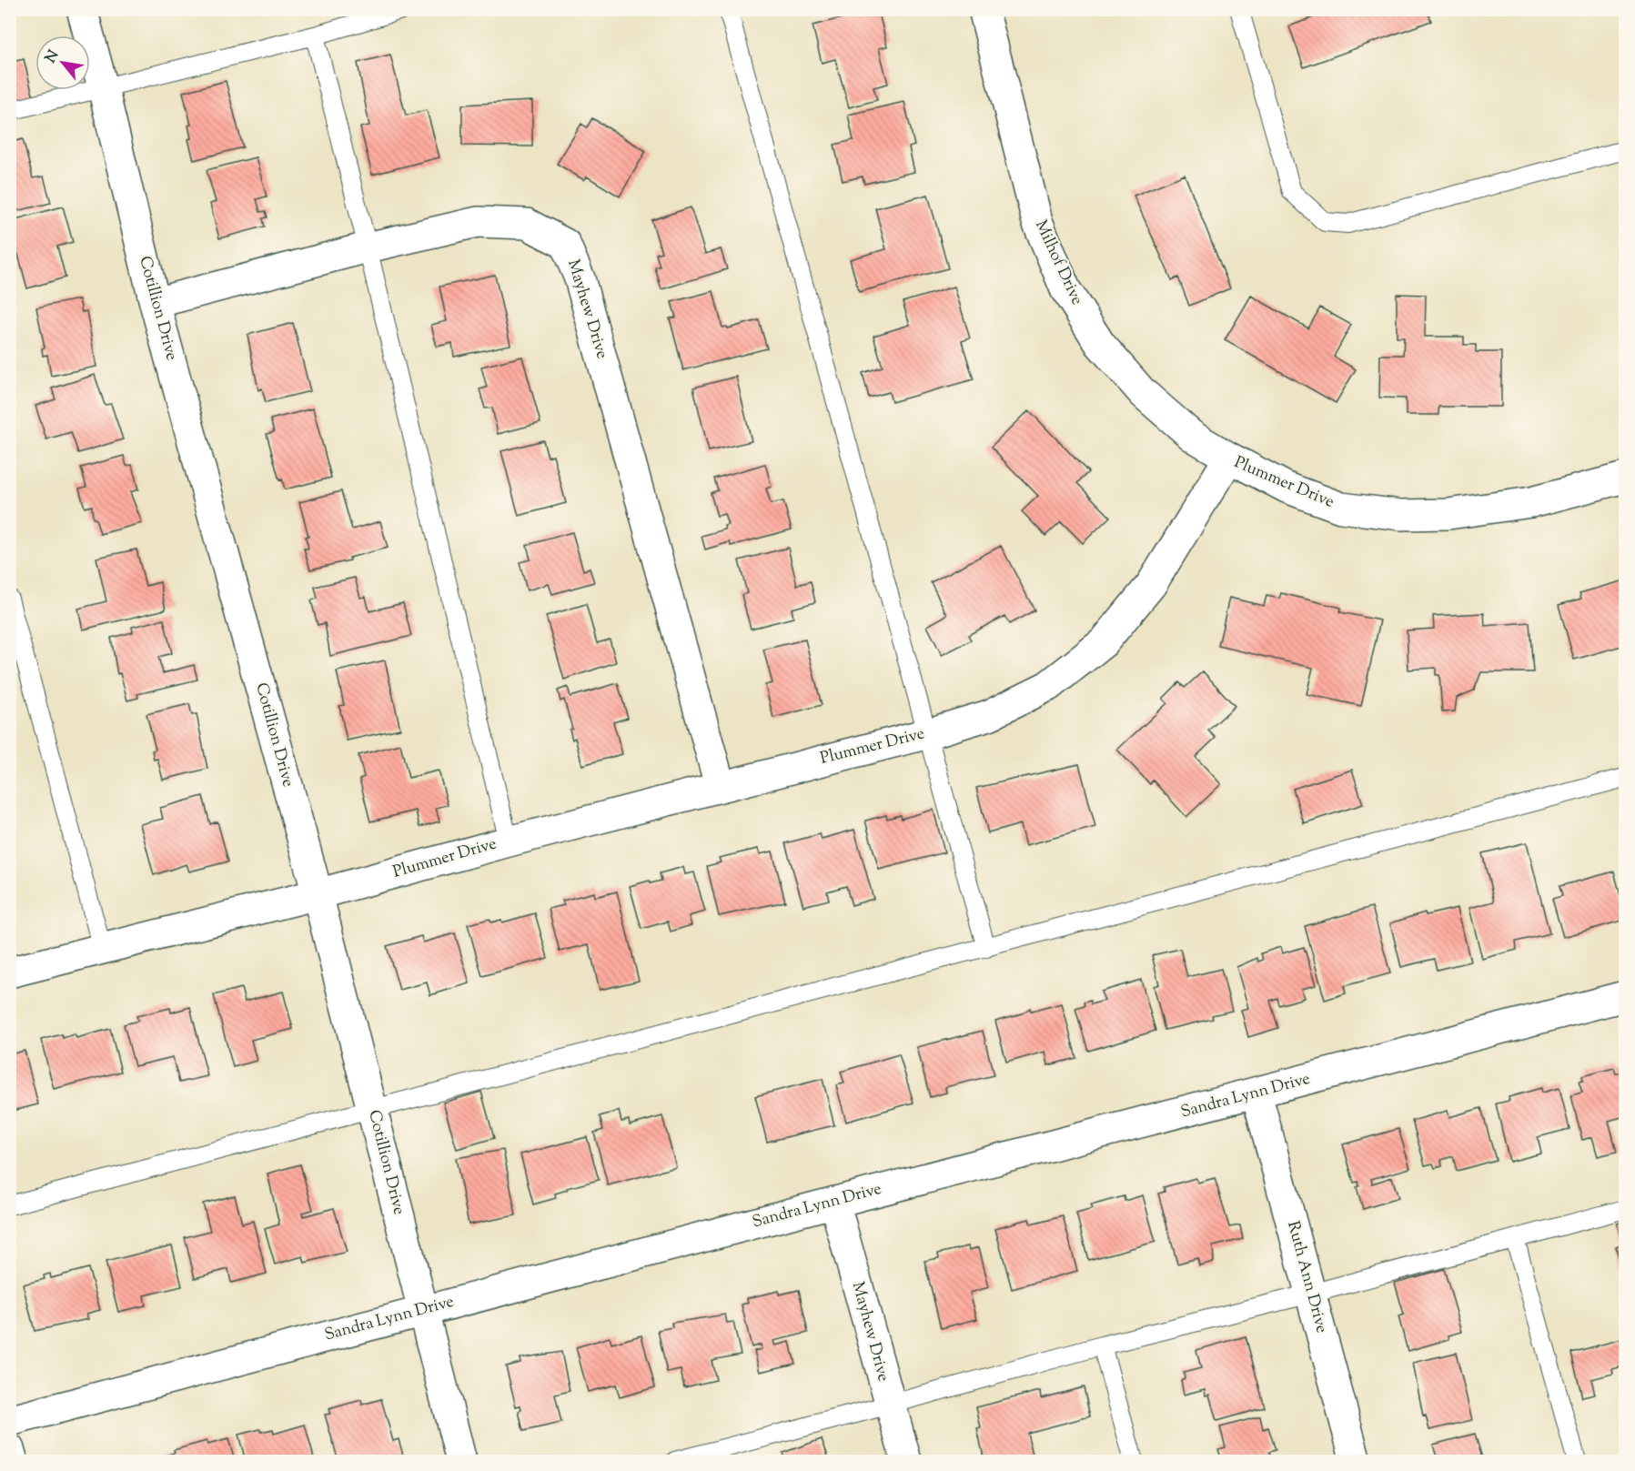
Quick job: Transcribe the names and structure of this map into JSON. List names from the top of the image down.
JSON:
{
  "streets": {
    "street": [
      "Milhof Drive",
      "Cotillion Drive",
      "Mayhew Drive",
      "Plummer Drive",
      "Sandra Lynn Drive",
      "Ruth Ann Drive"
    ]
  },
  "crossings": [
    ["Milhof Drive", "Plummer Drive"],
    ["Cotillion Drive", "Mayhew Drive"],
    ["Cotillion Drive", "Plummer Drive"],
    ["Cotillion Drive", "Sandra Lynn Drive"],
    ["Mayhew Drive", "Plummer Drive"],
    ["Mayhew Drive", "Sandra Lynn Drive"],
    ["Sandra Lynn Drive", "Ruth Ann Drive"]
  ],
  "north": "top left"
}
